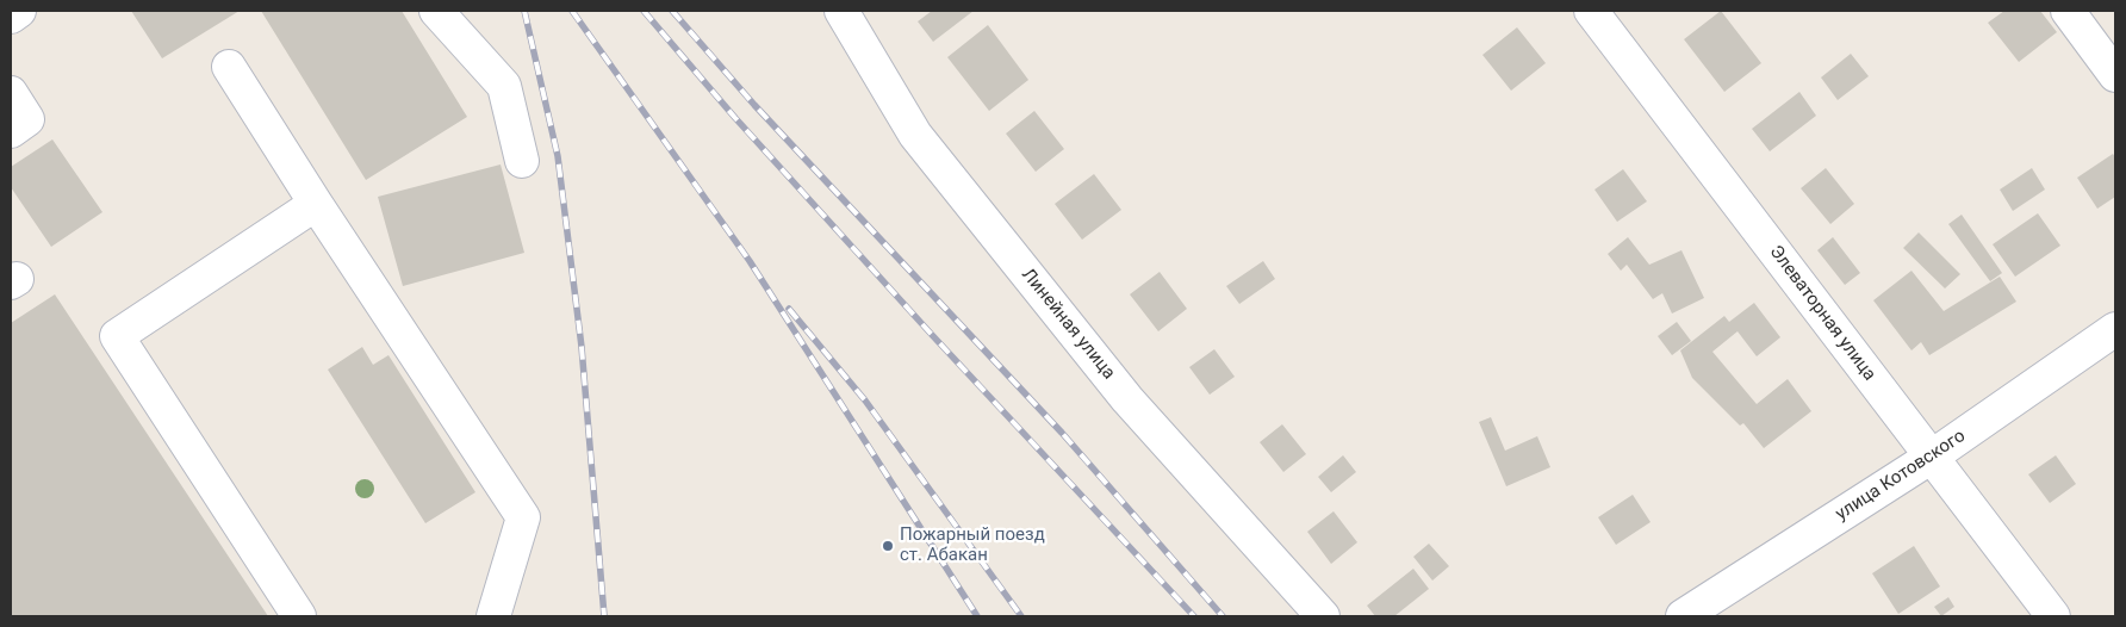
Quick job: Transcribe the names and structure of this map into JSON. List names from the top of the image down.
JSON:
{
  "streets": {
    "street": ["Элеваторная улица", "Линейная улица", "улица Котовского"]
  },
  "crossings": [
    ["Элеваторная улица", "улица Котовского"]
  ],
  "places": ["Пожарный поезд ст. Абакан"]
}
